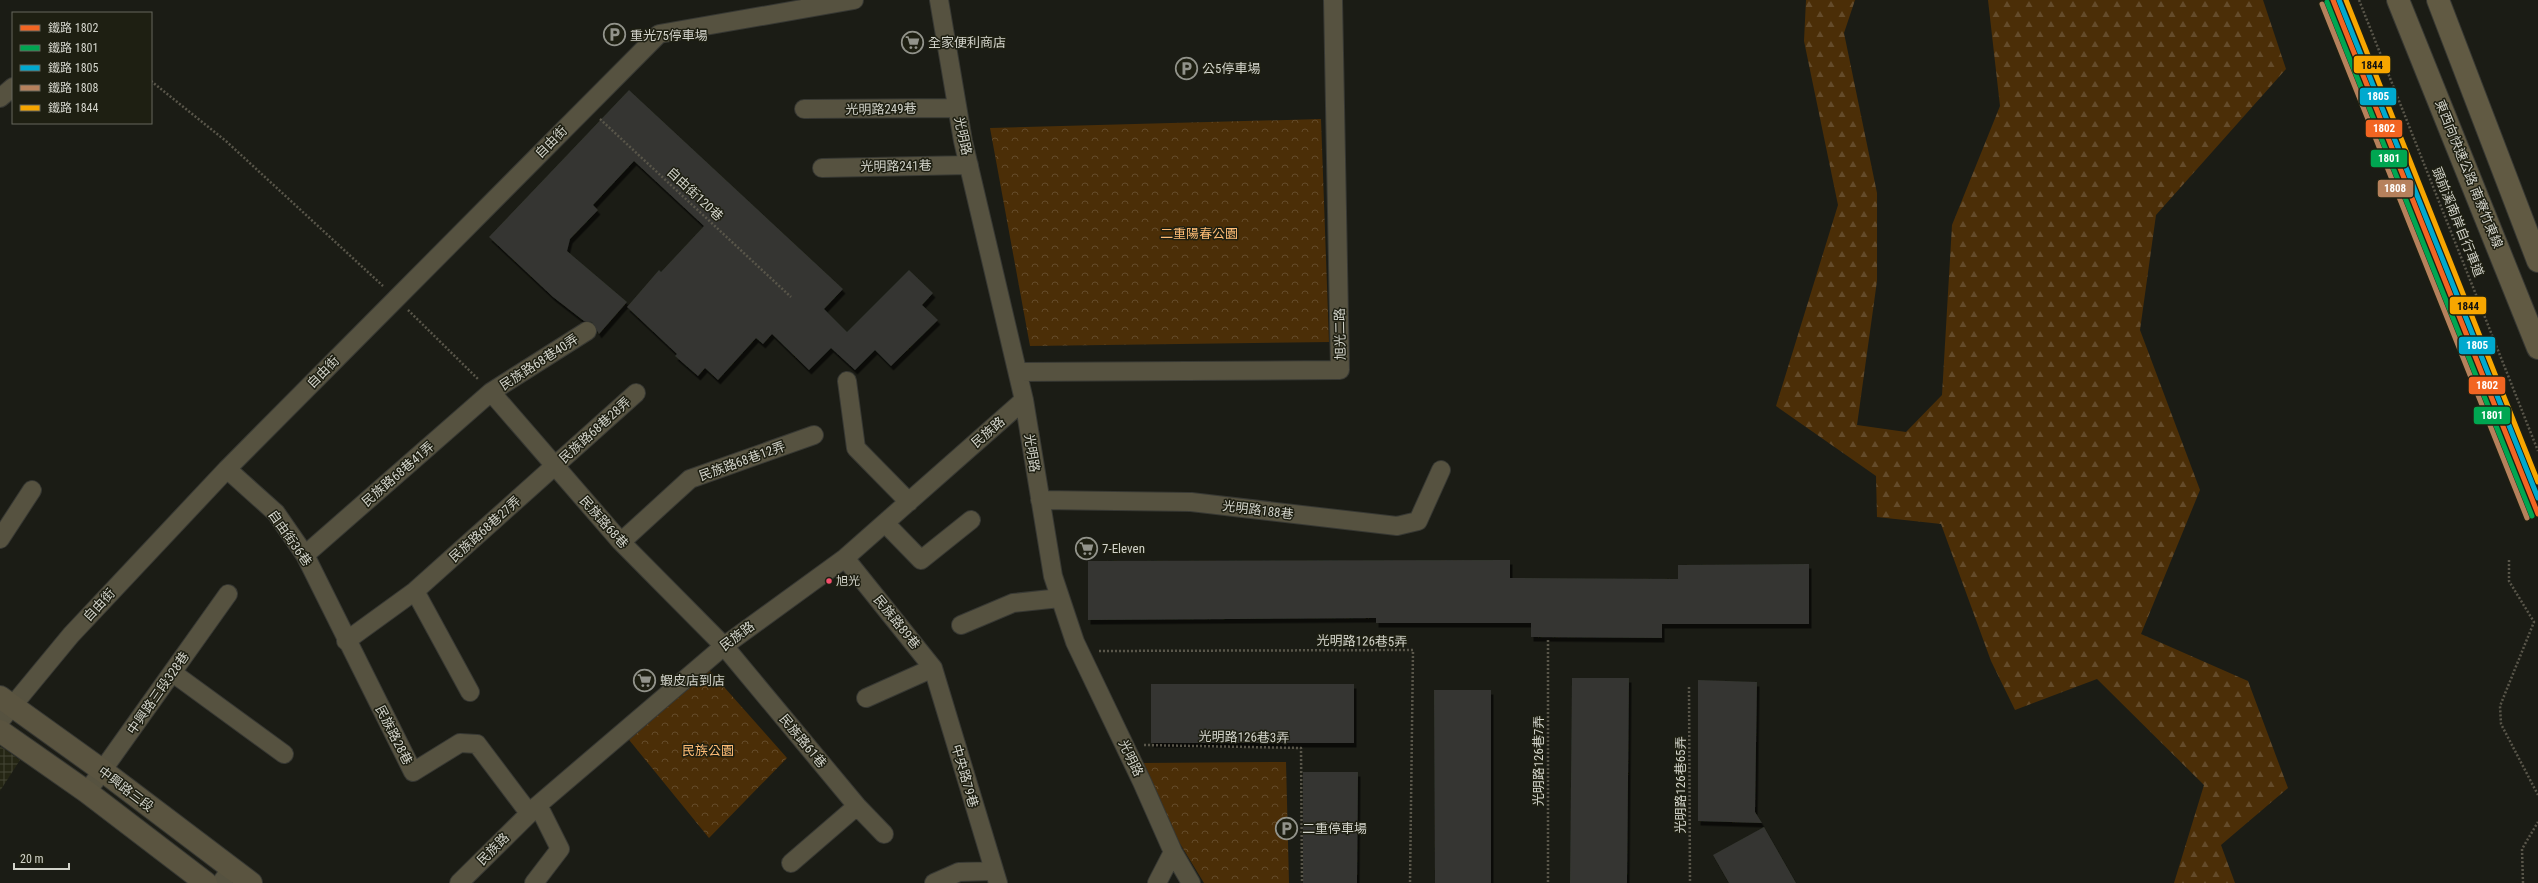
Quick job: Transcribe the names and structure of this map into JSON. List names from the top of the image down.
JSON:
{
  "streets": {
    "highway": ["東西向快速公路 南寮竹東線"],
    "main road": ["中興路三段"],
    "street": [
      "光明路249巷",
      "光明路",
      "自由街",
      "光明路241巷",
      "旭光二路",
      "民族路68巷40弄",
      "民族路68巷28弄",
      "民族路",
      "民族路68巷12弄",
      "民族路68巷41弄",
      "光明路188巷",
      "民族路68巷",
      "民族路68巷27弄",
      "自由街36巷",
      "民族路89巷",
      "中興路三段328巷",
      "民族路28巷",
      "民族路61巷",
      "中央路79巷"
    ],
    "path": [
      "自由街120巷",
      "頭前溪南岸自行車道",
      "光明路126巷5弄",
      "光明路126巷3弄",
      "光明路126巷7弄",
      "光明路126巷65弄"
    ]
  },
  "crossings": [
    ["光明路249巷", "光明路"],
    ["光明路", "光明路241巷"],
    ["光明路", "旭光二路"],
    ["光明路", "民族路"],
    ["光明路", "光明路188巷"],
    ["光明路", "光明路126巷5弄"],
    ["光明路", "光明路126巷3弄"],
    ["自由街", "自由街120巷"],
    ["自由街", "自由街36巷"],
    ["自由街", "中興路三段"],
    ["民族路68巷40弄", "民族路68巷41弄"],
    ["民族路68巷40弄", "民族路68巷"],
    ["民族路68巷28弄", "民族路68巷"],
    ["民族路68巷28弄", "民族路68巷27弄"],
    ["民族路", "民族路68巷"],
    ["民族路", "民族路89巷"],
    ["民族路", "民族路28巷"],
    ["民族路", "民族路61巷"],
    ["民族路68巷12弄", "民族路68巷"],
    ["民族路68巷41弄", "民族路68巷"],
    ["民族路68巷41弄", "自由街36巷"],
    ["民族路68巷", "民族路68巷27弄"],
    ["民族路68巷", "民族路61巷"],
    ["民族路68巷27弄", "自由街36巷"],
    ["民族路68巷27弄", "民族路28巷"],
    ["自由街36巷", "民族路28巷"],
    ["民族路89巷", "中央路79巷"],
    ["中興路三段328巷", "中興路三段"]
  ],
  "parks": ["二重陽春公園", "民族公園"],
  "places": {
    "parking": ["重光75停車場", "公5停車場", "二重停車場"],
    "supermarket": ["全家便利商店", "7-Eleven", "蝦皮店到店"],
    "other": ["旭光"]
  },
  "lines": [
    "rail line 1802",
    "rail line 1805",
    "rail line 1844",
    "rail line 1801",
    "rail line 1808"
  ],
  "legend": [
    "鐵路 1802",
    "鐵路 1801",
    "鐵路 1805",
    "鐵路 1808",
    "鐵路 1844"
  ],
  "scale_bar": "20 m"
}
